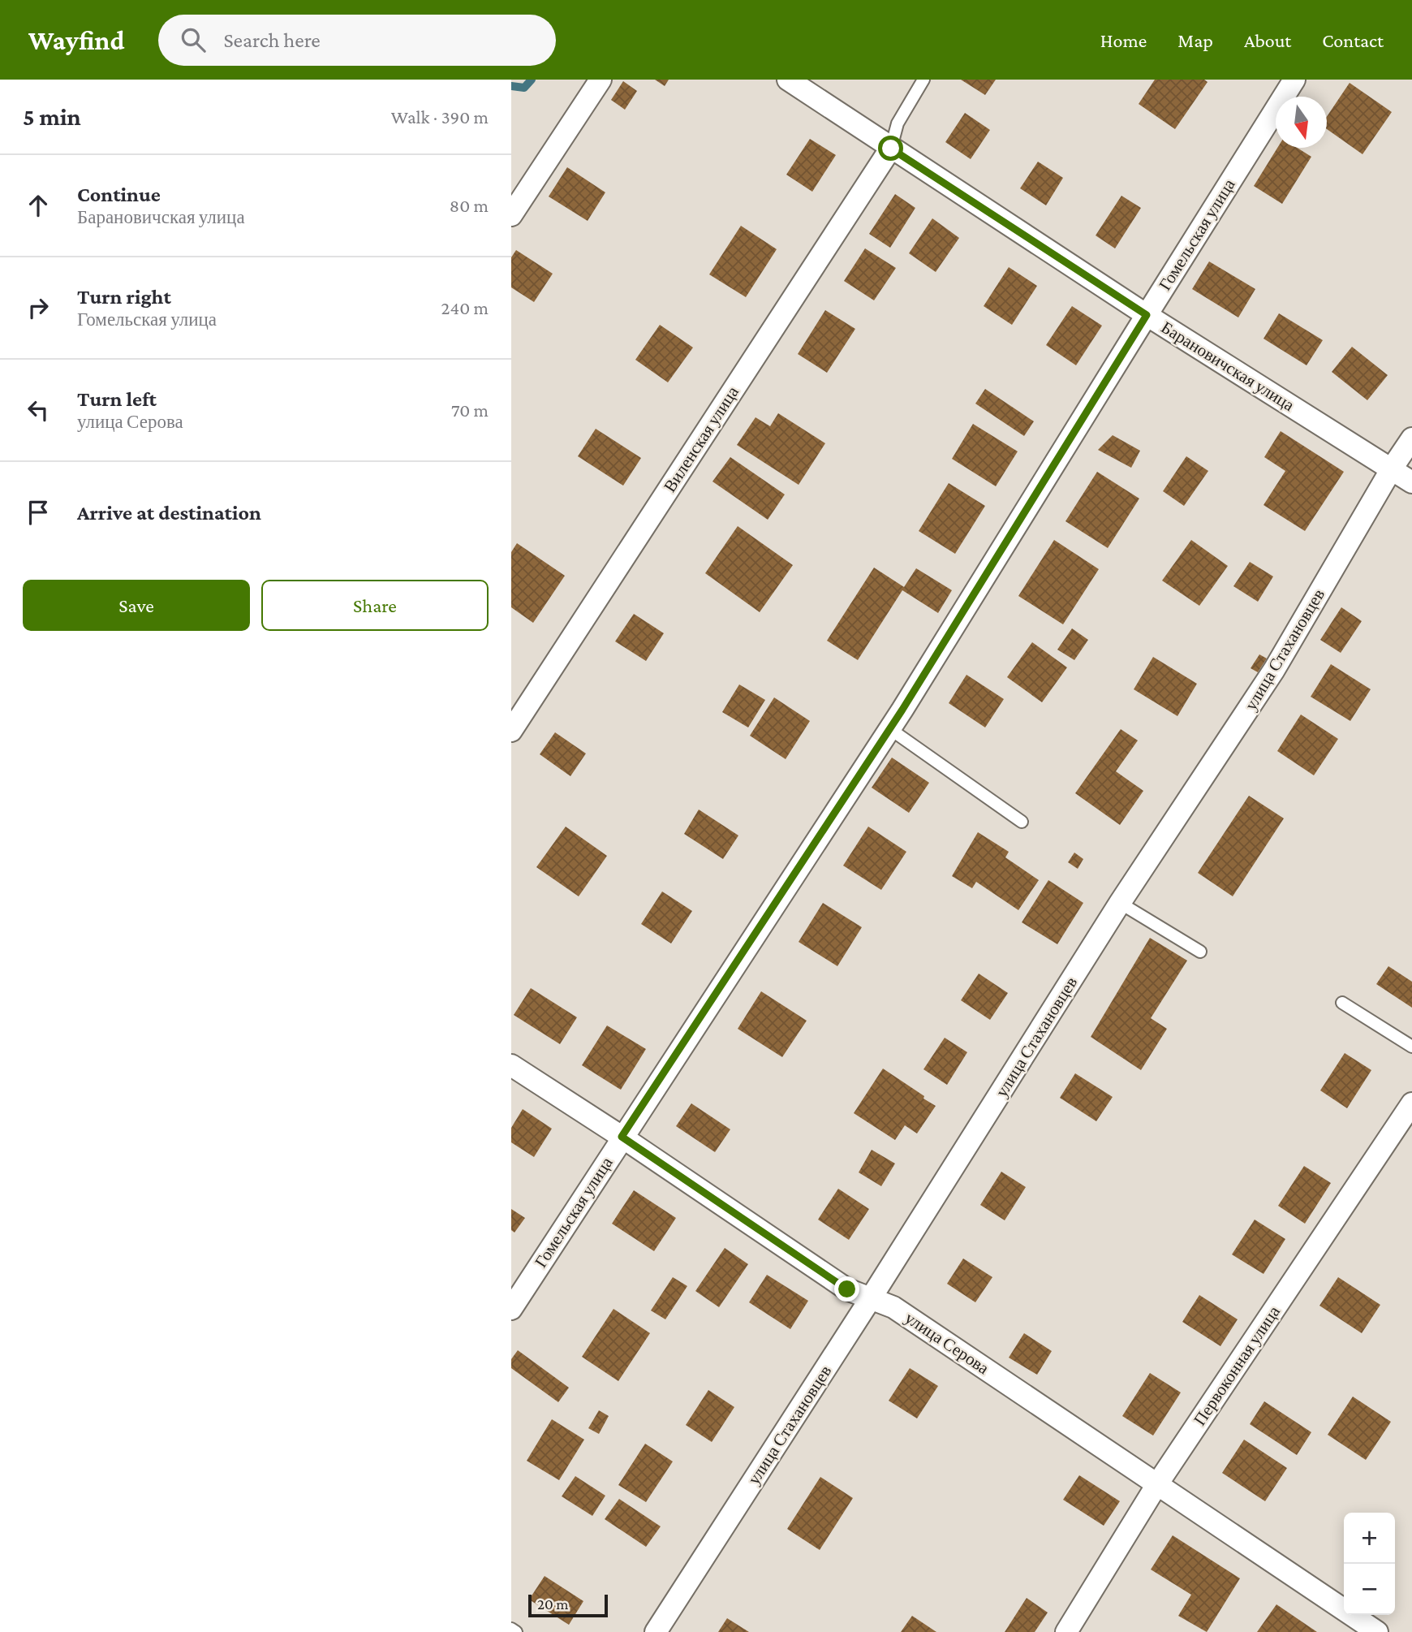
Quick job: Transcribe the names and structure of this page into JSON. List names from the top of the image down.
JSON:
{
  "streets": {
    "street": [
      "Гомельская улица",
      "Барановичская улица",
      "Виленская улица",
      "улица Стахановцев",
      "улица Серова",
      "Первоконная улица"
    ]
  },
  "crossings": [
    ["Гомельская улица", "Барановичская улица"],
    ["Гомельская улица", "улица Серова"],
    ["Барановичская улица", "Виленская улица"],
    ["Барановичская улица", "улица Стахановцев"],
    ["улица Стахановцев", "улица Серова"],
    ["улица Серова", "Первоконная улица"]
  ],
  "scale_bar": "20 m",
  "north": "bottom",
  "page": {
    "header": "Wayfind",
    "search": "Search here",
    "nav": [
      "Home",
      "Map",
      "About",
      "Contact"
    ],
    "heading": ["5 min", "Walk · 390 m"],
    "list": [
      ["Continue", "Барановичская улица", "80 m"],
      ["Turn right", "Гомельская улица", "240 m"],
      ["Turn left", "улица Серова", "70 m"],
      "Arrive at destination"
    ],
    "buttons": ["Save", "Share"],
    "map_buttons": ["+", "−"],
    "scale": "20 m"
  }
}
